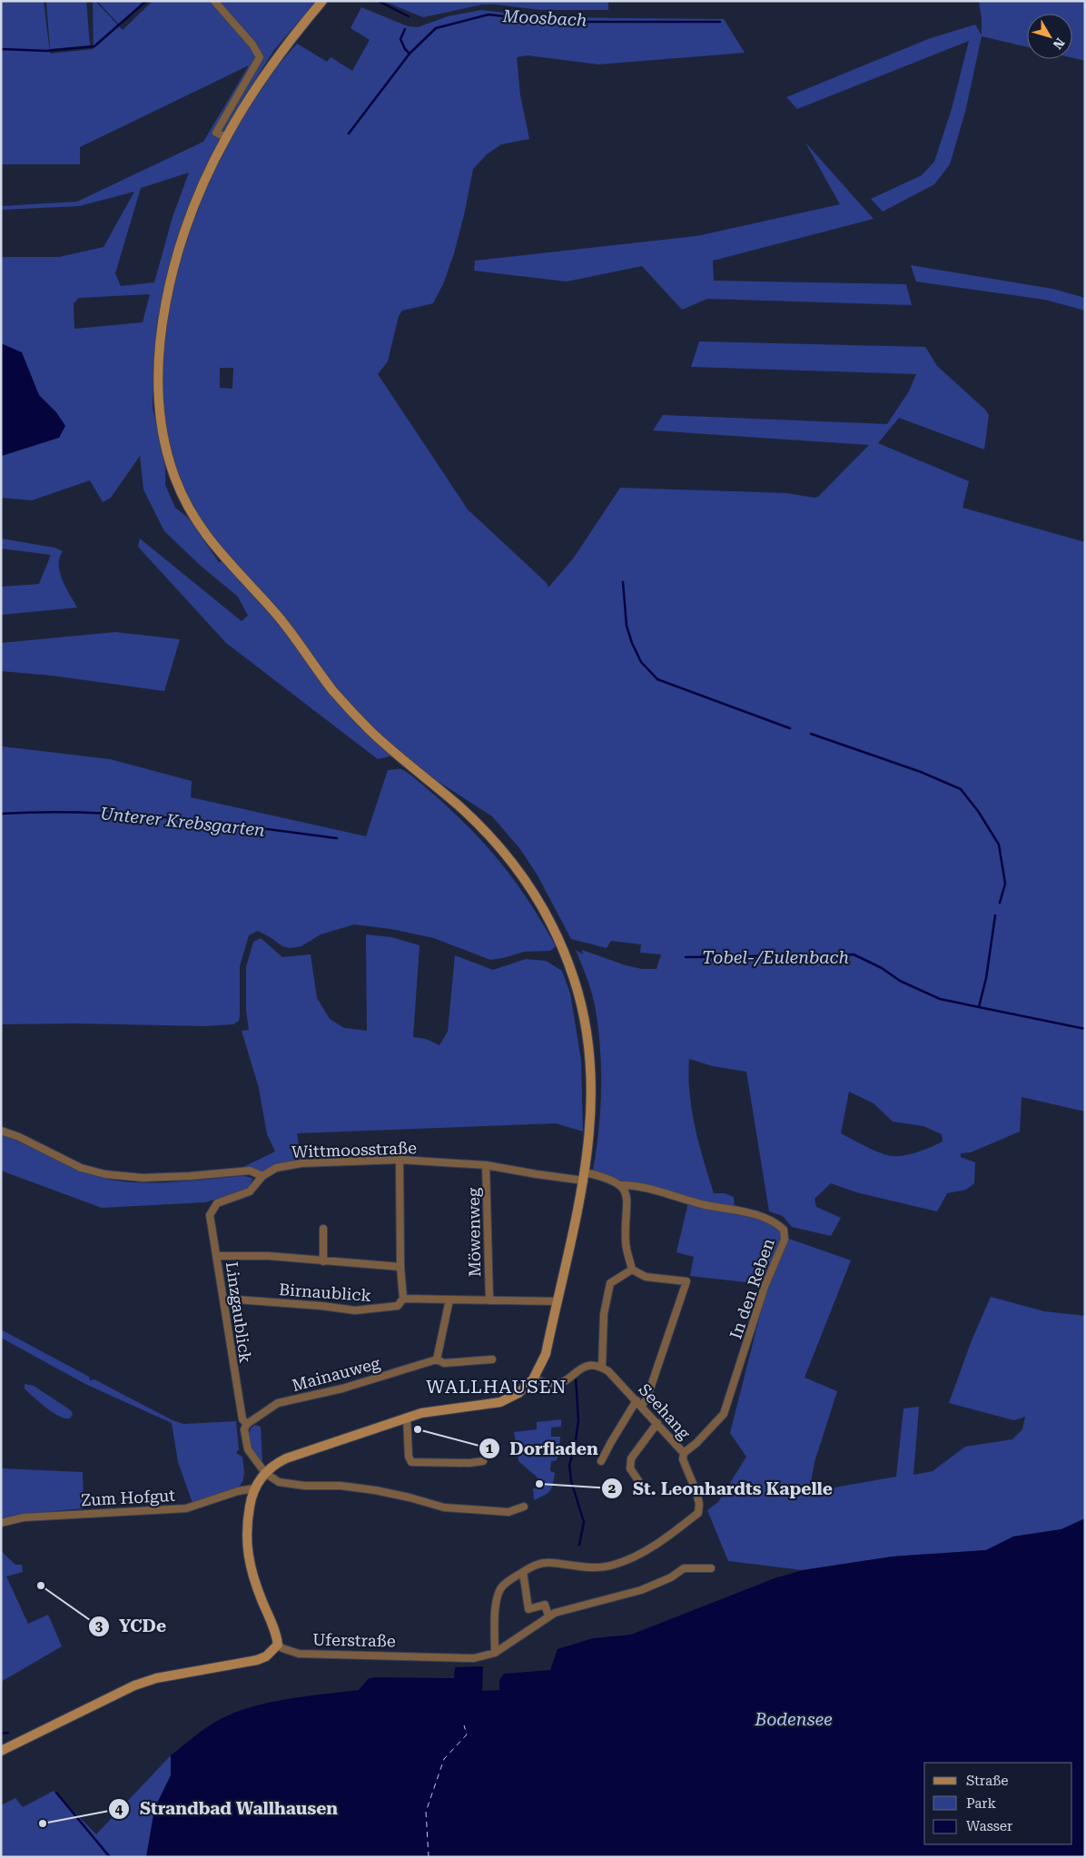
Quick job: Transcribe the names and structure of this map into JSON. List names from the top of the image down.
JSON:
{
  "streets": {
    "street": [
      "Wittmoosstraße",
      "Möwenweg",
      "In den Reben",
      "Birnaublick",
      "Linzgaublick",
      "Mainauweg",
      "Seehang",
      "Zum Hofgut",
      "Uferstraße"
    ]
  },
  "crossings": [
    ["Wittmoosstraße", "Möwenweg"],
    ["Wittmoosstraße", "In den Reben"],
    ["Wittmoosstraße", "Linzgaublick"],
    ["Möwenweg", "Birnaublick"],
    ["In den Reben", "Seehang"],
    ["Birnaublick", "Linzgaublick"],
    ["Linzgaublick", "Mainauweg"],
    ["Seehang", "Uferstraße"]
  ],
  "districts": ["WALLHAUSEN"],
  "water": [
    "Moosbach",
    "Unterer Krebsgarten",
    "Tobel-/Eulenbach",
    "Bodensee"
  ],
  "places": [
    "Dorfladen",
    "St. Leonhardts Kapelle",
    "YCDe",
    "Strandbad Wallhausen"
  ],
  "legend": ["Straße", "Park", "Wasser"],
  "north": "bottom right"
}
